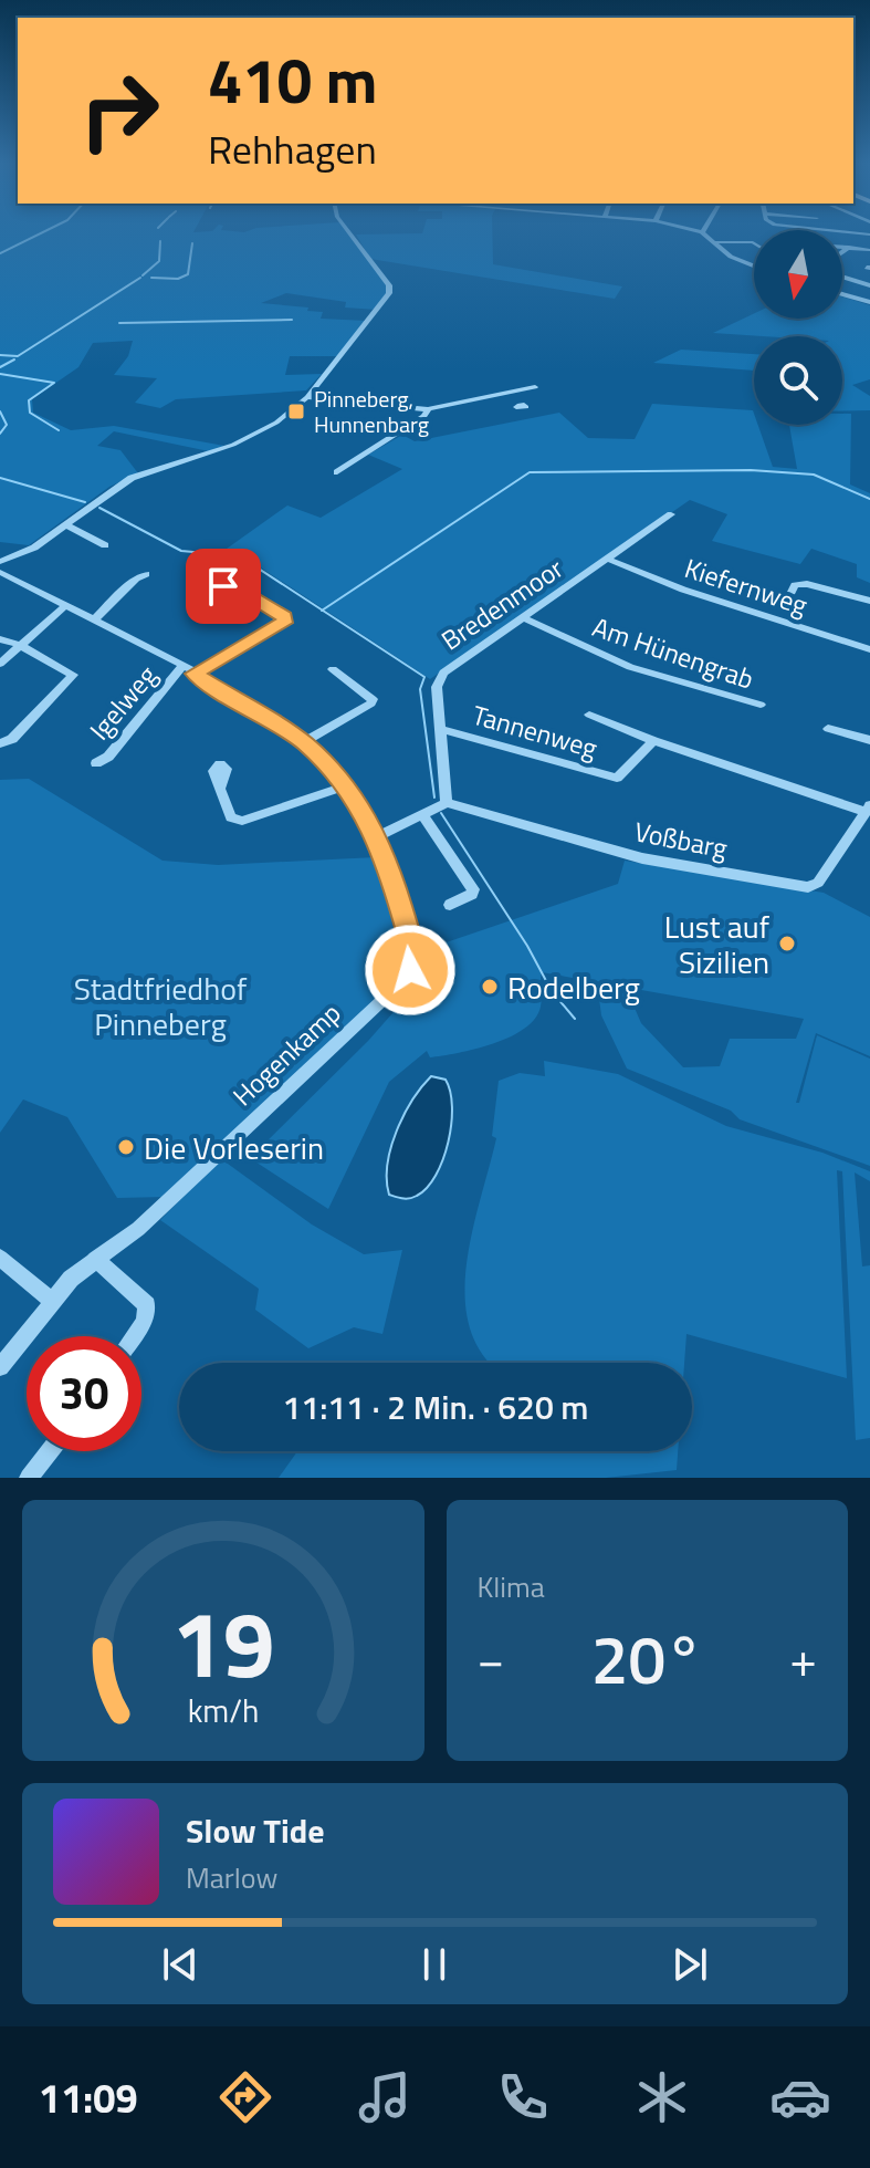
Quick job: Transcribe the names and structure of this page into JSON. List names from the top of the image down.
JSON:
{
  "streets": {
    "street": [
      "Kiefernweg",
      "Bredenmoor",
      "Am Hünengrab",
      "Igelweg",
      "Tannenweg",
      "Voßbarg",
      "Hogenkamp"
    ]
  },
  "crossings": [
    ["Kiefernweg", "Bredenmoor"],
    ["Bredenmoor", "Am Hünengrab"],
    ["Bredenmoor", "Tannenweg"],
    ["Bredenmoor", "Voßbarg"],
    ["Igelweg", "Hogenkamp"],
    ["Tannenweg", "Voßbarg"]
  ],
  "parks": ["Stadtfriedhof Pinneberg"],
  "places": {
    "transit": ["Pinneberg, Hunnenbarg"],
    "other": ["Lust auf Sizilien", "Rodelberg", "Die Vorleserin"]
  },
  "north": "bottom",
  "page": {
    "turn": ["410 m", "Rehhagen"],
    "limit": "30",
    "trip": "11:11 · 2 Min. · 620 m",
    "tile": "Klima",
    "heat": ["−", "20°", "+"],
    "song": ["Slow Tide", "Marlow"],
    "tabs": "11:09",
    "gauge": ["19", "km/h"]
  }
}
